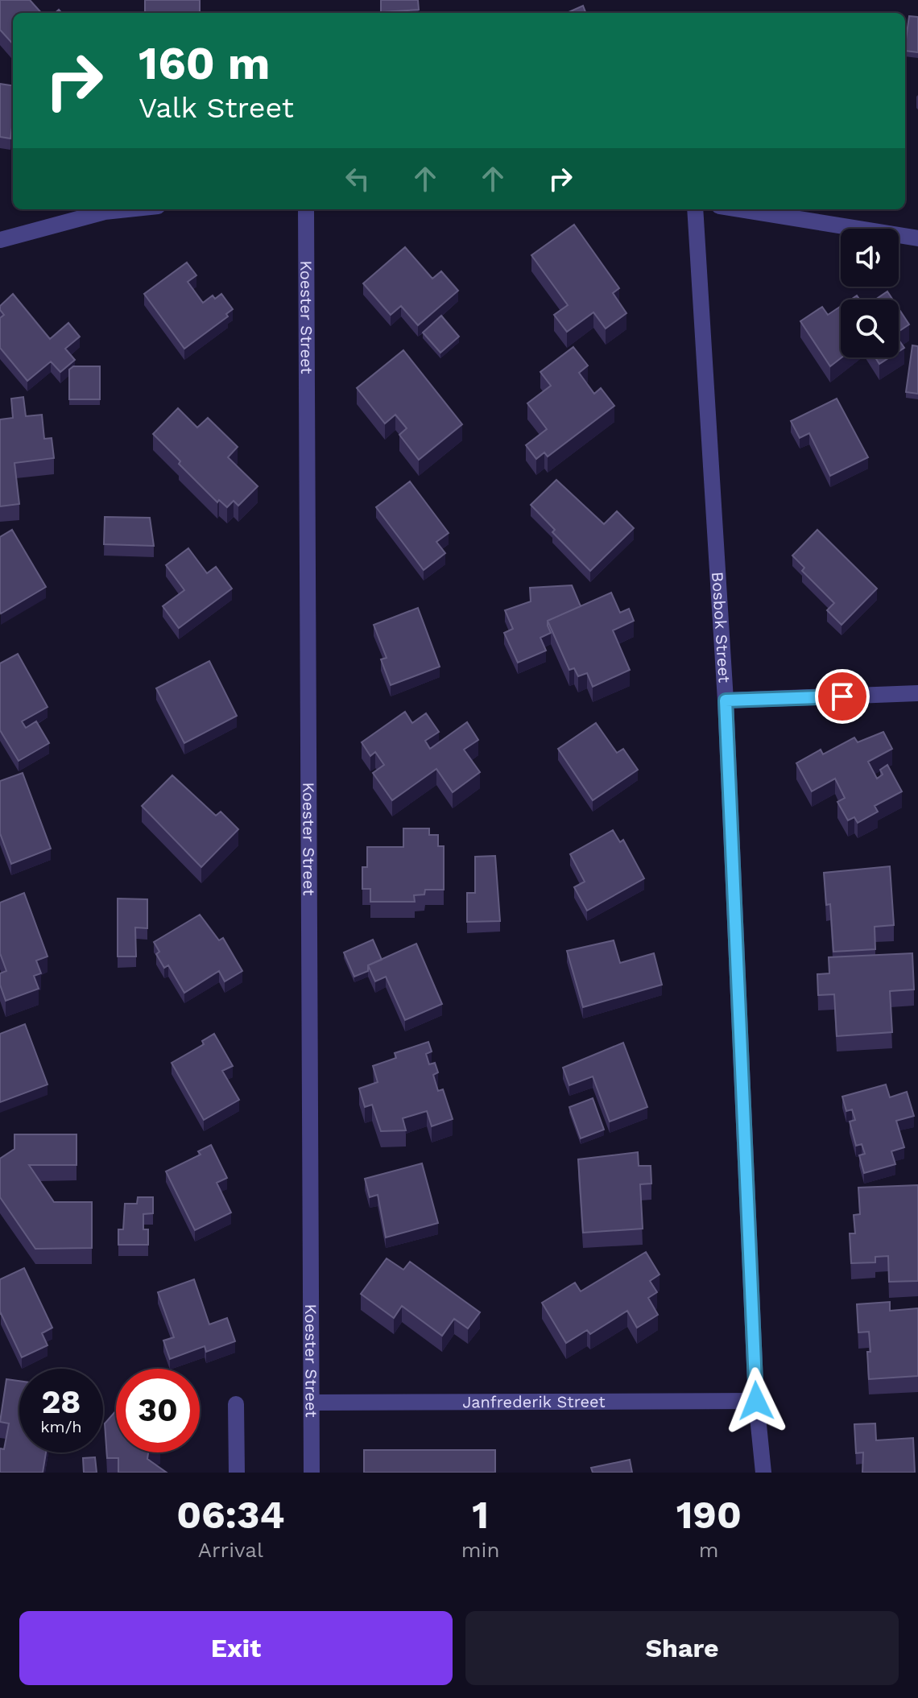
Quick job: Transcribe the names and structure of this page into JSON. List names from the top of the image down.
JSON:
{
  "streets": {
    "street": ["Koester Street", "Bosbok Street", "Janfrederik Street"]
  },
  "crossings": [
    ["Koester Street", "Janfrederik Street"],
    ["Bosbok Street", "Janfrederik Street"]
  ],
  "page": {
    "turn": ["160 m", "Valk Street"],
    "speed": "28 km/h",
    "limit": "30",
    "eta": [
      "06:34",
      "Arrival",
      "1",
      "min",
      "190",
      "m"
    ],
    "buttons": ["Exit", "Share"]
  }
}
